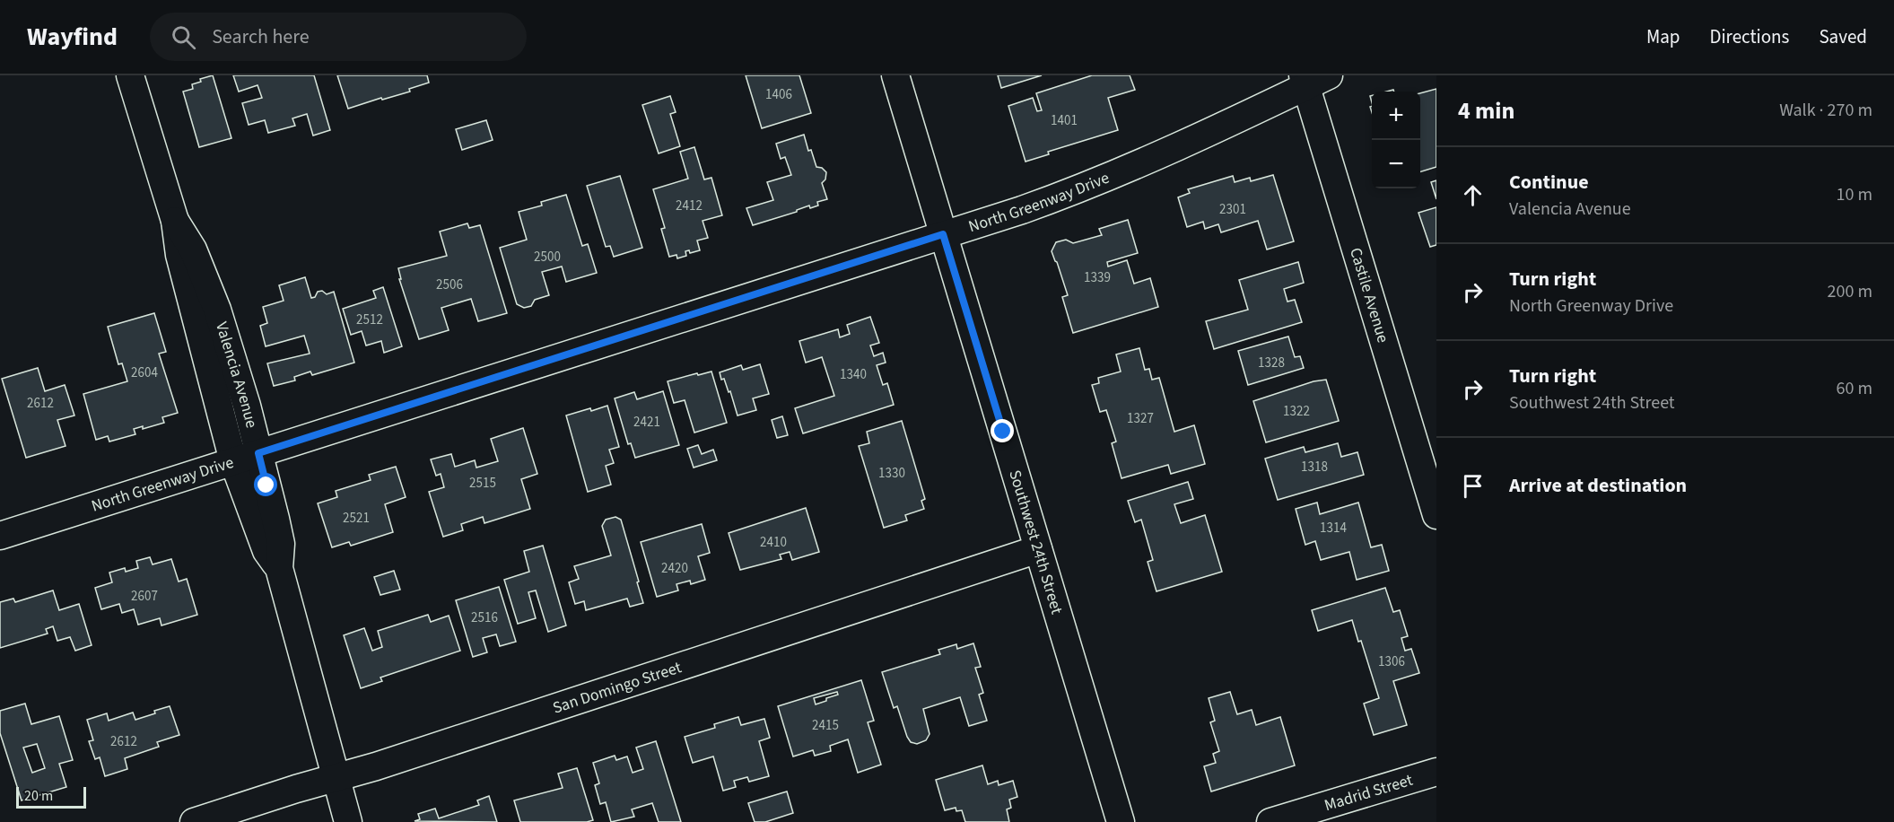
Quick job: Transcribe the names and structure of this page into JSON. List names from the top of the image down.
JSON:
{
  "streets": {
    "street": [
      "North Greenway Drive",
      "Castile Avenue",
      "Valencia Avenue",
      "Southwest 24th Street",
      "San Domingo Street",
      "Madrid Street"
    ]
  },
  "crossings": [
    ["North Greenway Drive", "Castile Avenue"],
    ["North Greenway Drive", "Valencia Avenue"],
    ["North Greenway Drive", "Southwest 24th Street"],
    ["Valencia Avenue", "San Domingo Street"],
    ["Southwest 24th Street", "San Domingo Street"]
  ],
  "house_numbers": [
    "1406",
    "1401",
    "2412",
    "2301",
    "2500",
    "1339",
    "2506",
    "2512",
    "1328",
    "2604",
    "1340",
    "2612",
    "1322",
    "1327",
    "2421",
    "1318",
    "1330",
    "2515",
    "2521",
    "1314",
    "2410",
    "2420",
    "2607",
    "2516",
    "1306",
    "2415",
    "2612"
  ],
  "scale_bar": "20 m",
  "page": {
    "header": "Wayfind",
    "search": "Search here",
    "nav": ["Map", "Directions", "Saved"],
    "heading": ["4 min", "Walk · 270 m"],
    "map_buttons": ["+", "−"],
    "list": [
      ["Continue", "Valencia Avenue", "10 m"],
      ["Turn right", "North Greenway Drive", "200 m"],
      ["Turn right", "Southwest 24th Street", "60 m"],
      "Arrive at destination"
    ],
    "scale": "20 m"
  }
}
